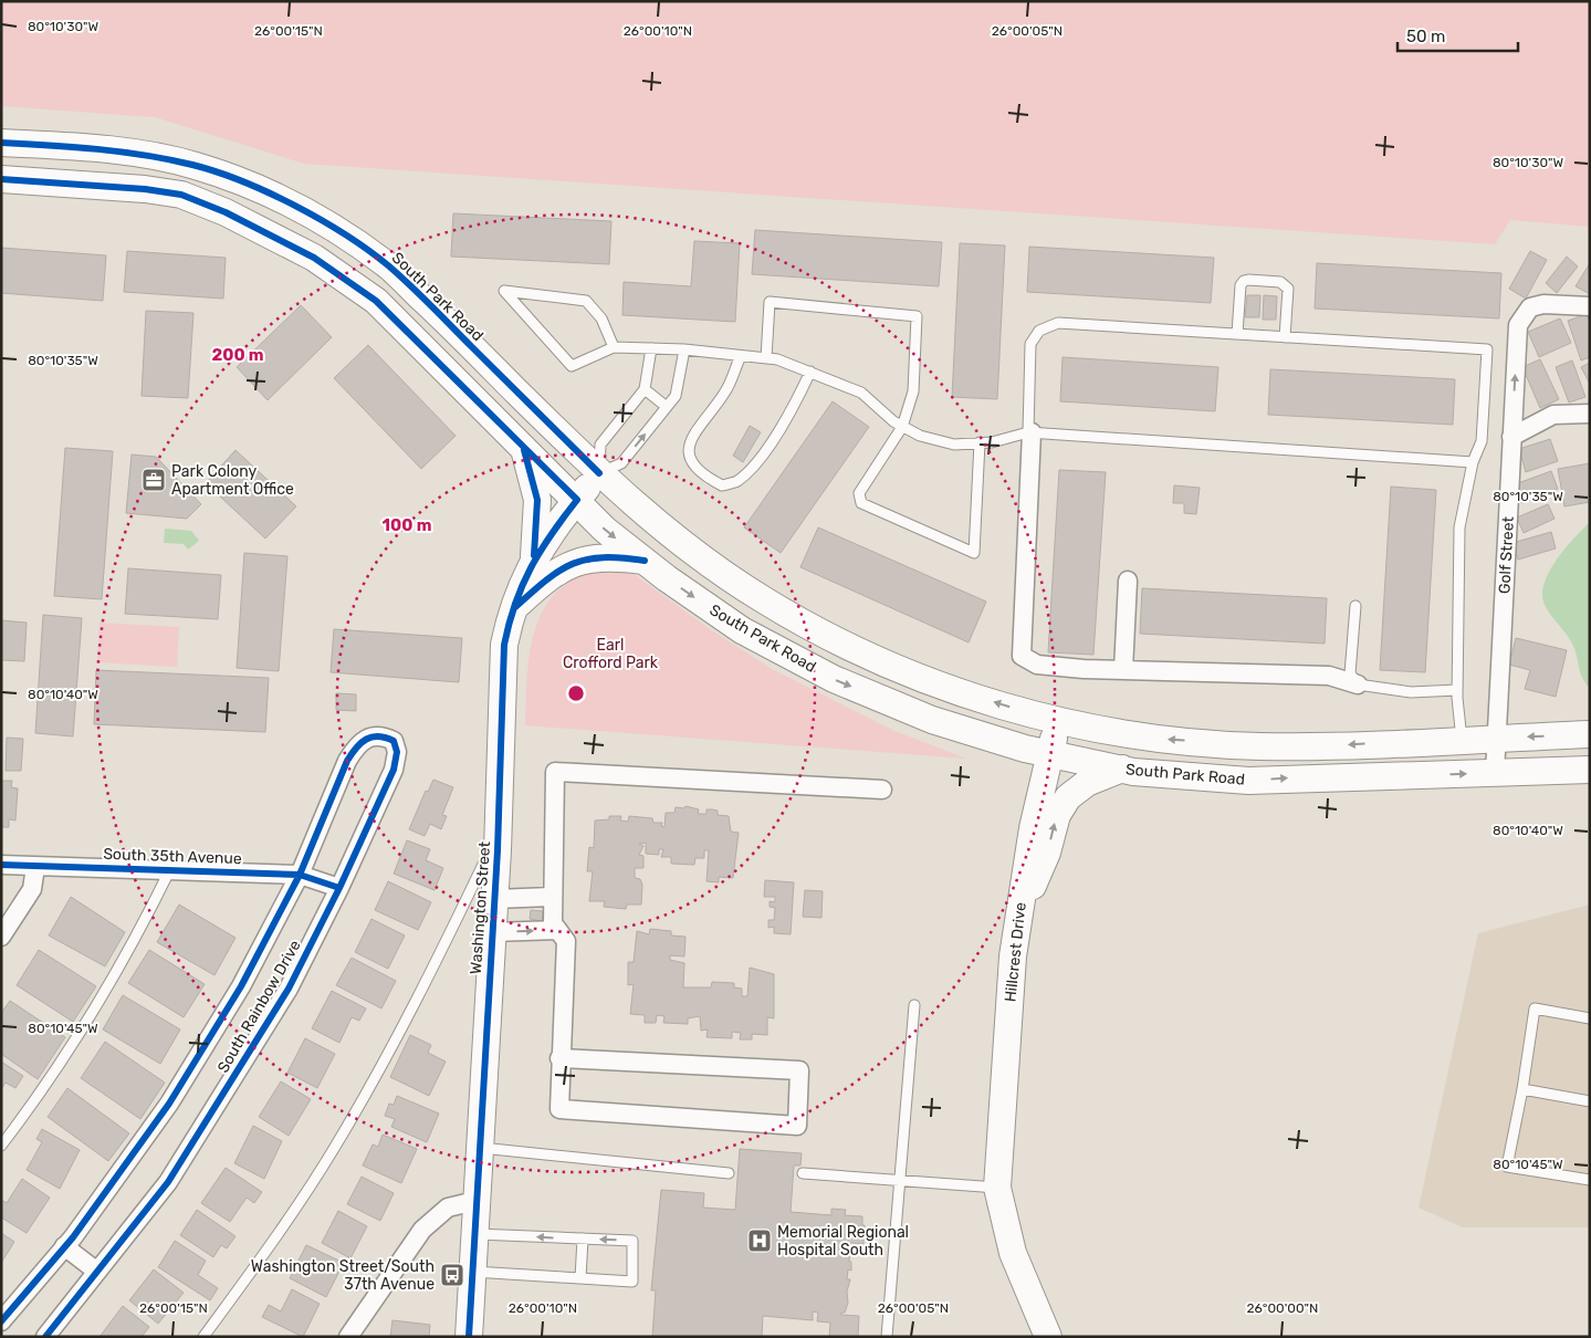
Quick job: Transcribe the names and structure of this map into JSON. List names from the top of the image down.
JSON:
{
  "streets": {
    "street": [
      "South Park Road",
      "Golf Street",
      "South 35th Avenue",
      "Washington Street",
      "Hillcrest Drive",
      "South Rainbow Drive"
    ]
  },
  "crossings": [
    ["South Park Road", "Golf Street"],
    ["South Park Road", "Washington Street"],
    ["South Park Road", "Hillcrest Drive"],
    ["South 35th Avenue", "South Rainbow Drive"]
  ],
  "parks": ["Earl Crofford Park"],
  "places": {
    "office": ["Park Colony Apartment Office"],
    "hospital": ["Memorial Regional Hospital South"],
    "bus stop": ["Washington Street/South 37th Avenue"]
  },
  "scale_bar": "50 m",
  "coordinates": [
    "80°10'30\"W",
    "26°00'15\"N",
    "26°00'10\"N",
    "26°00'05\"N",
    "80°10'35\"W",
    "80°10'40\"W",
    "80°10'45\"W",
    "26°00'00\"N"
  ],
  "rings": ["200 m", "100 m"]
}
